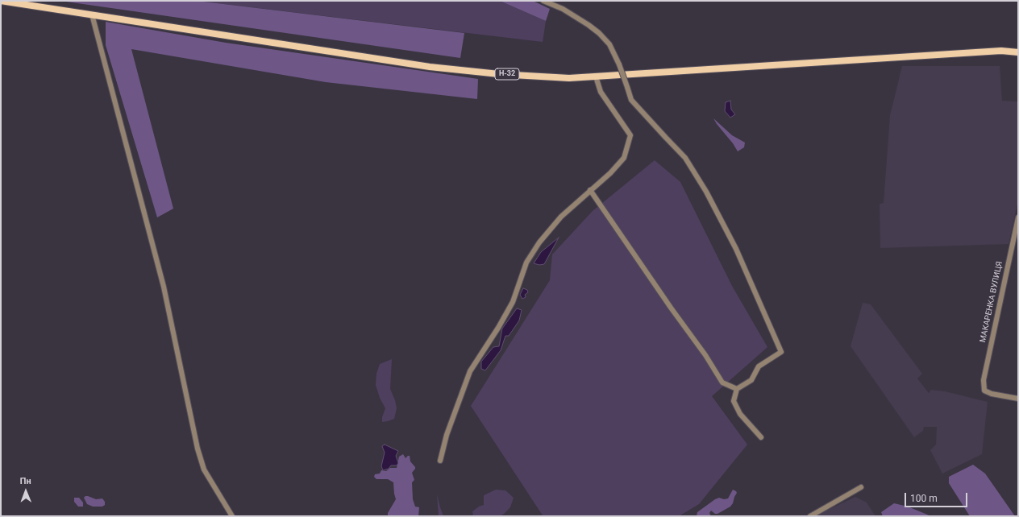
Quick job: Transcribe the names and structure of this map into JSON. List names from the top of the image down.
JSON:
{
  "streets": {
    "main road": ["Н-32"],
    "street": ["МАКАРЕНКА ВУЛИЦЯ"]
  },
  "scale_bar": "100 m",
  "north": "top"
}
